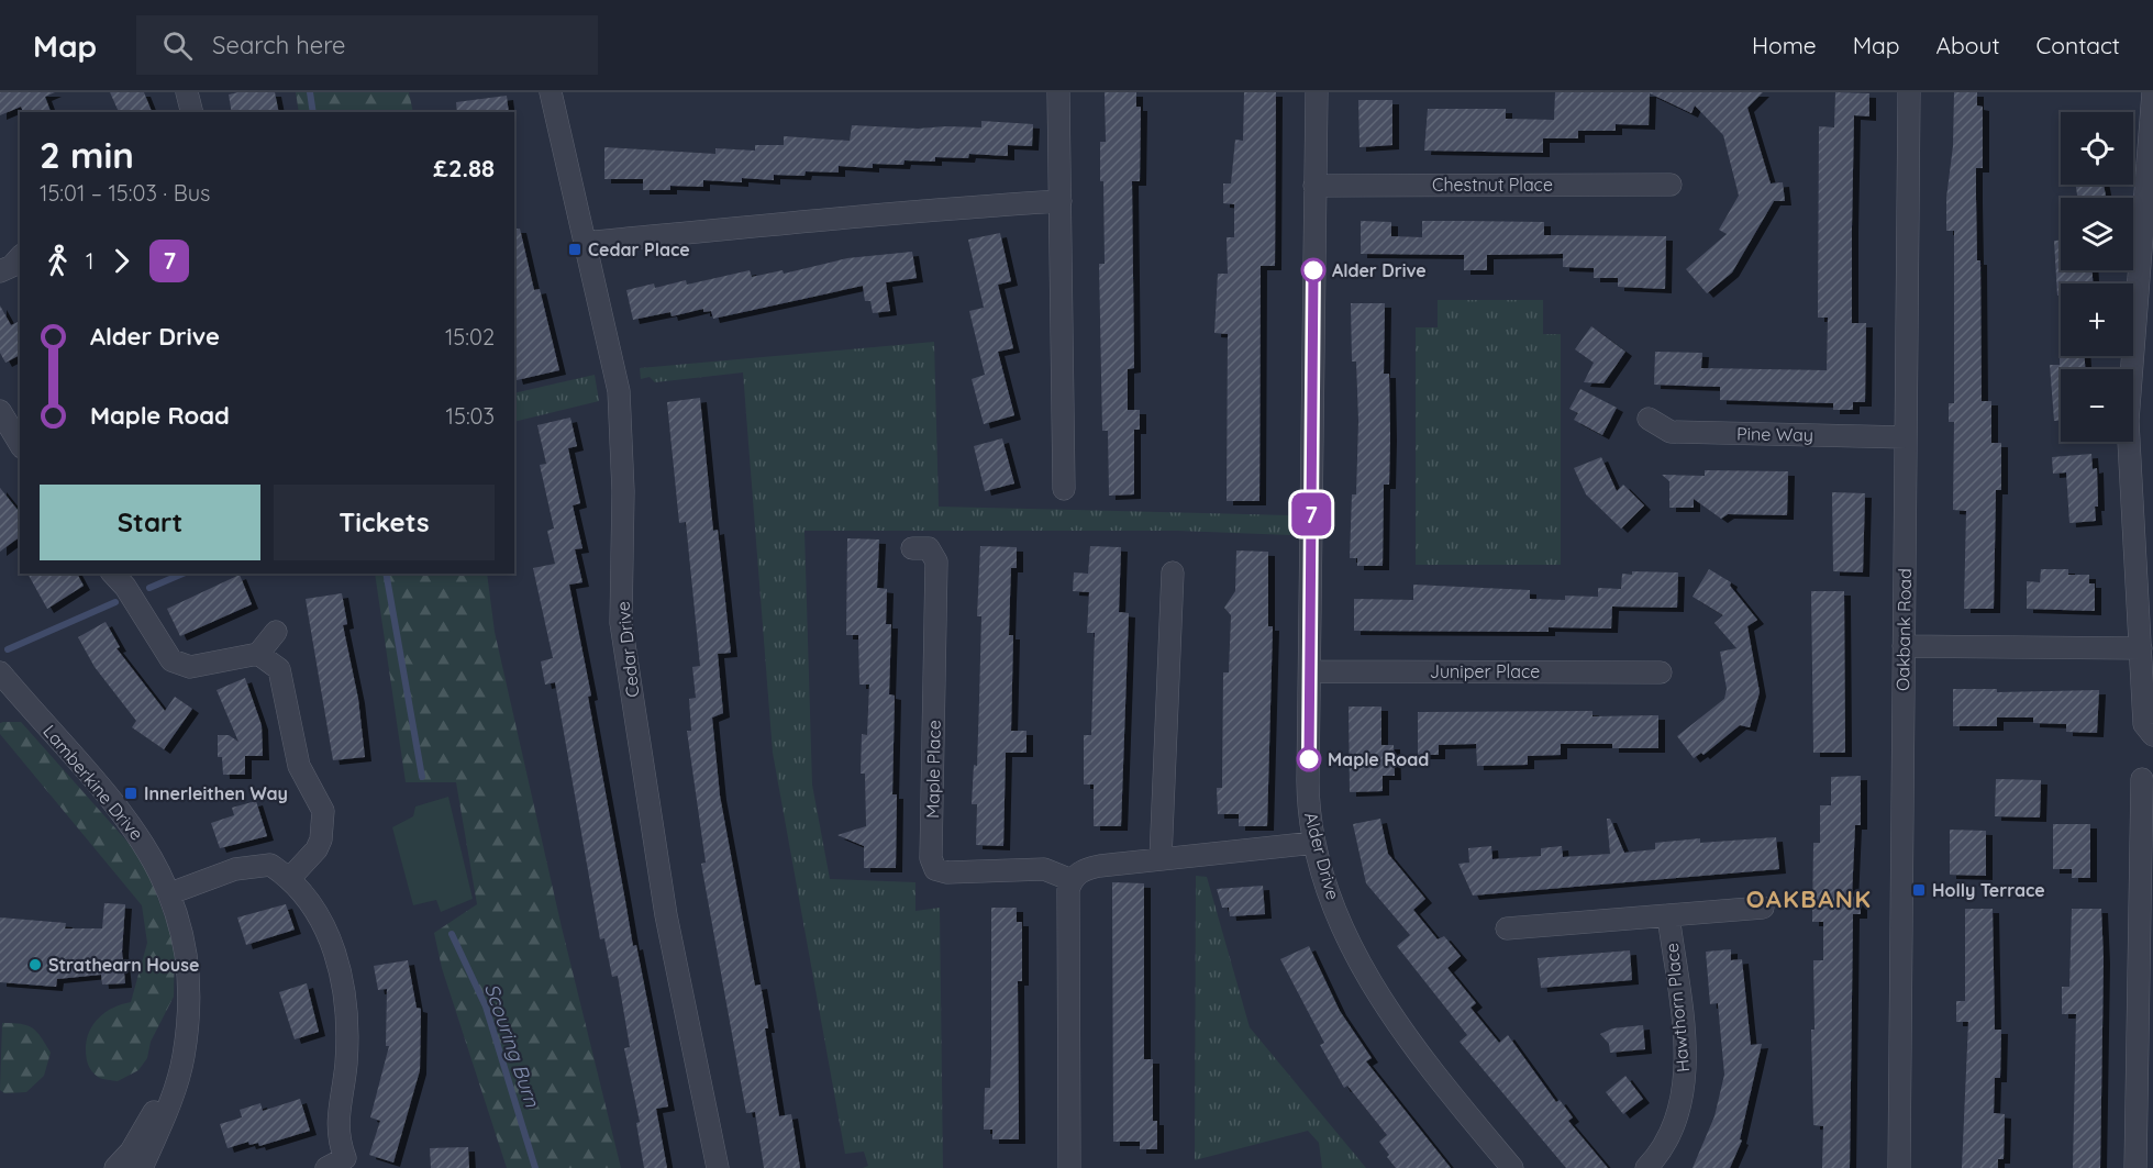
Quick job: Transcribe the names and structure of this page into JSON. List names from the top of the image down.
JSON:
{
  "streets": {
    "street": [
      "Chestnut Place",
      "Pine Way",
      "Oakbank Road",
      "Cedar Drive",
      "Juniper Place",
      "Maple Place",
      "Lamberkine Drive",
      "Alder Drive",
      "Hawthorn Place"
    ]
  },
  "crossings": [
    ["Chestnut Place", "Alder Drive"],
    ["Pine Way", "Oakbank Road"],
    ["Juniper Place", "Alder Drive"]
  ],
  "districts": ["OAKBANK"],
  "water": ["Scouring Burn"],
  "places": {
    "transit": ["Cedar Place", "Innerleithen Way", "Holly Terrace"],
    "other": ["Alder Drive", "Maple Road", "Strathearn House"]
  },
  "lines": ["bus line 7"],
  "page": {
    "header": "Map",
    "search": "Search here",
    "nav": [
      "Home",
      "Map",
      "About",
      "Contact"
    ],
    "on_map": "7",
    "map_buttons": ["+", "−"],
    "heading": ["2 min", "15:01 – 15:03 · Bus", "£2.88"],
    "legs": ["1", "7"],
    "list": [
      {
        "name": "Alder Drive",
        "value": "15:02"
      },
      {
        "name": "Maple Road",
        "value": "15:03"
      }
    ],
    "buttons": ["Start", "Tickets"]
  }
}
